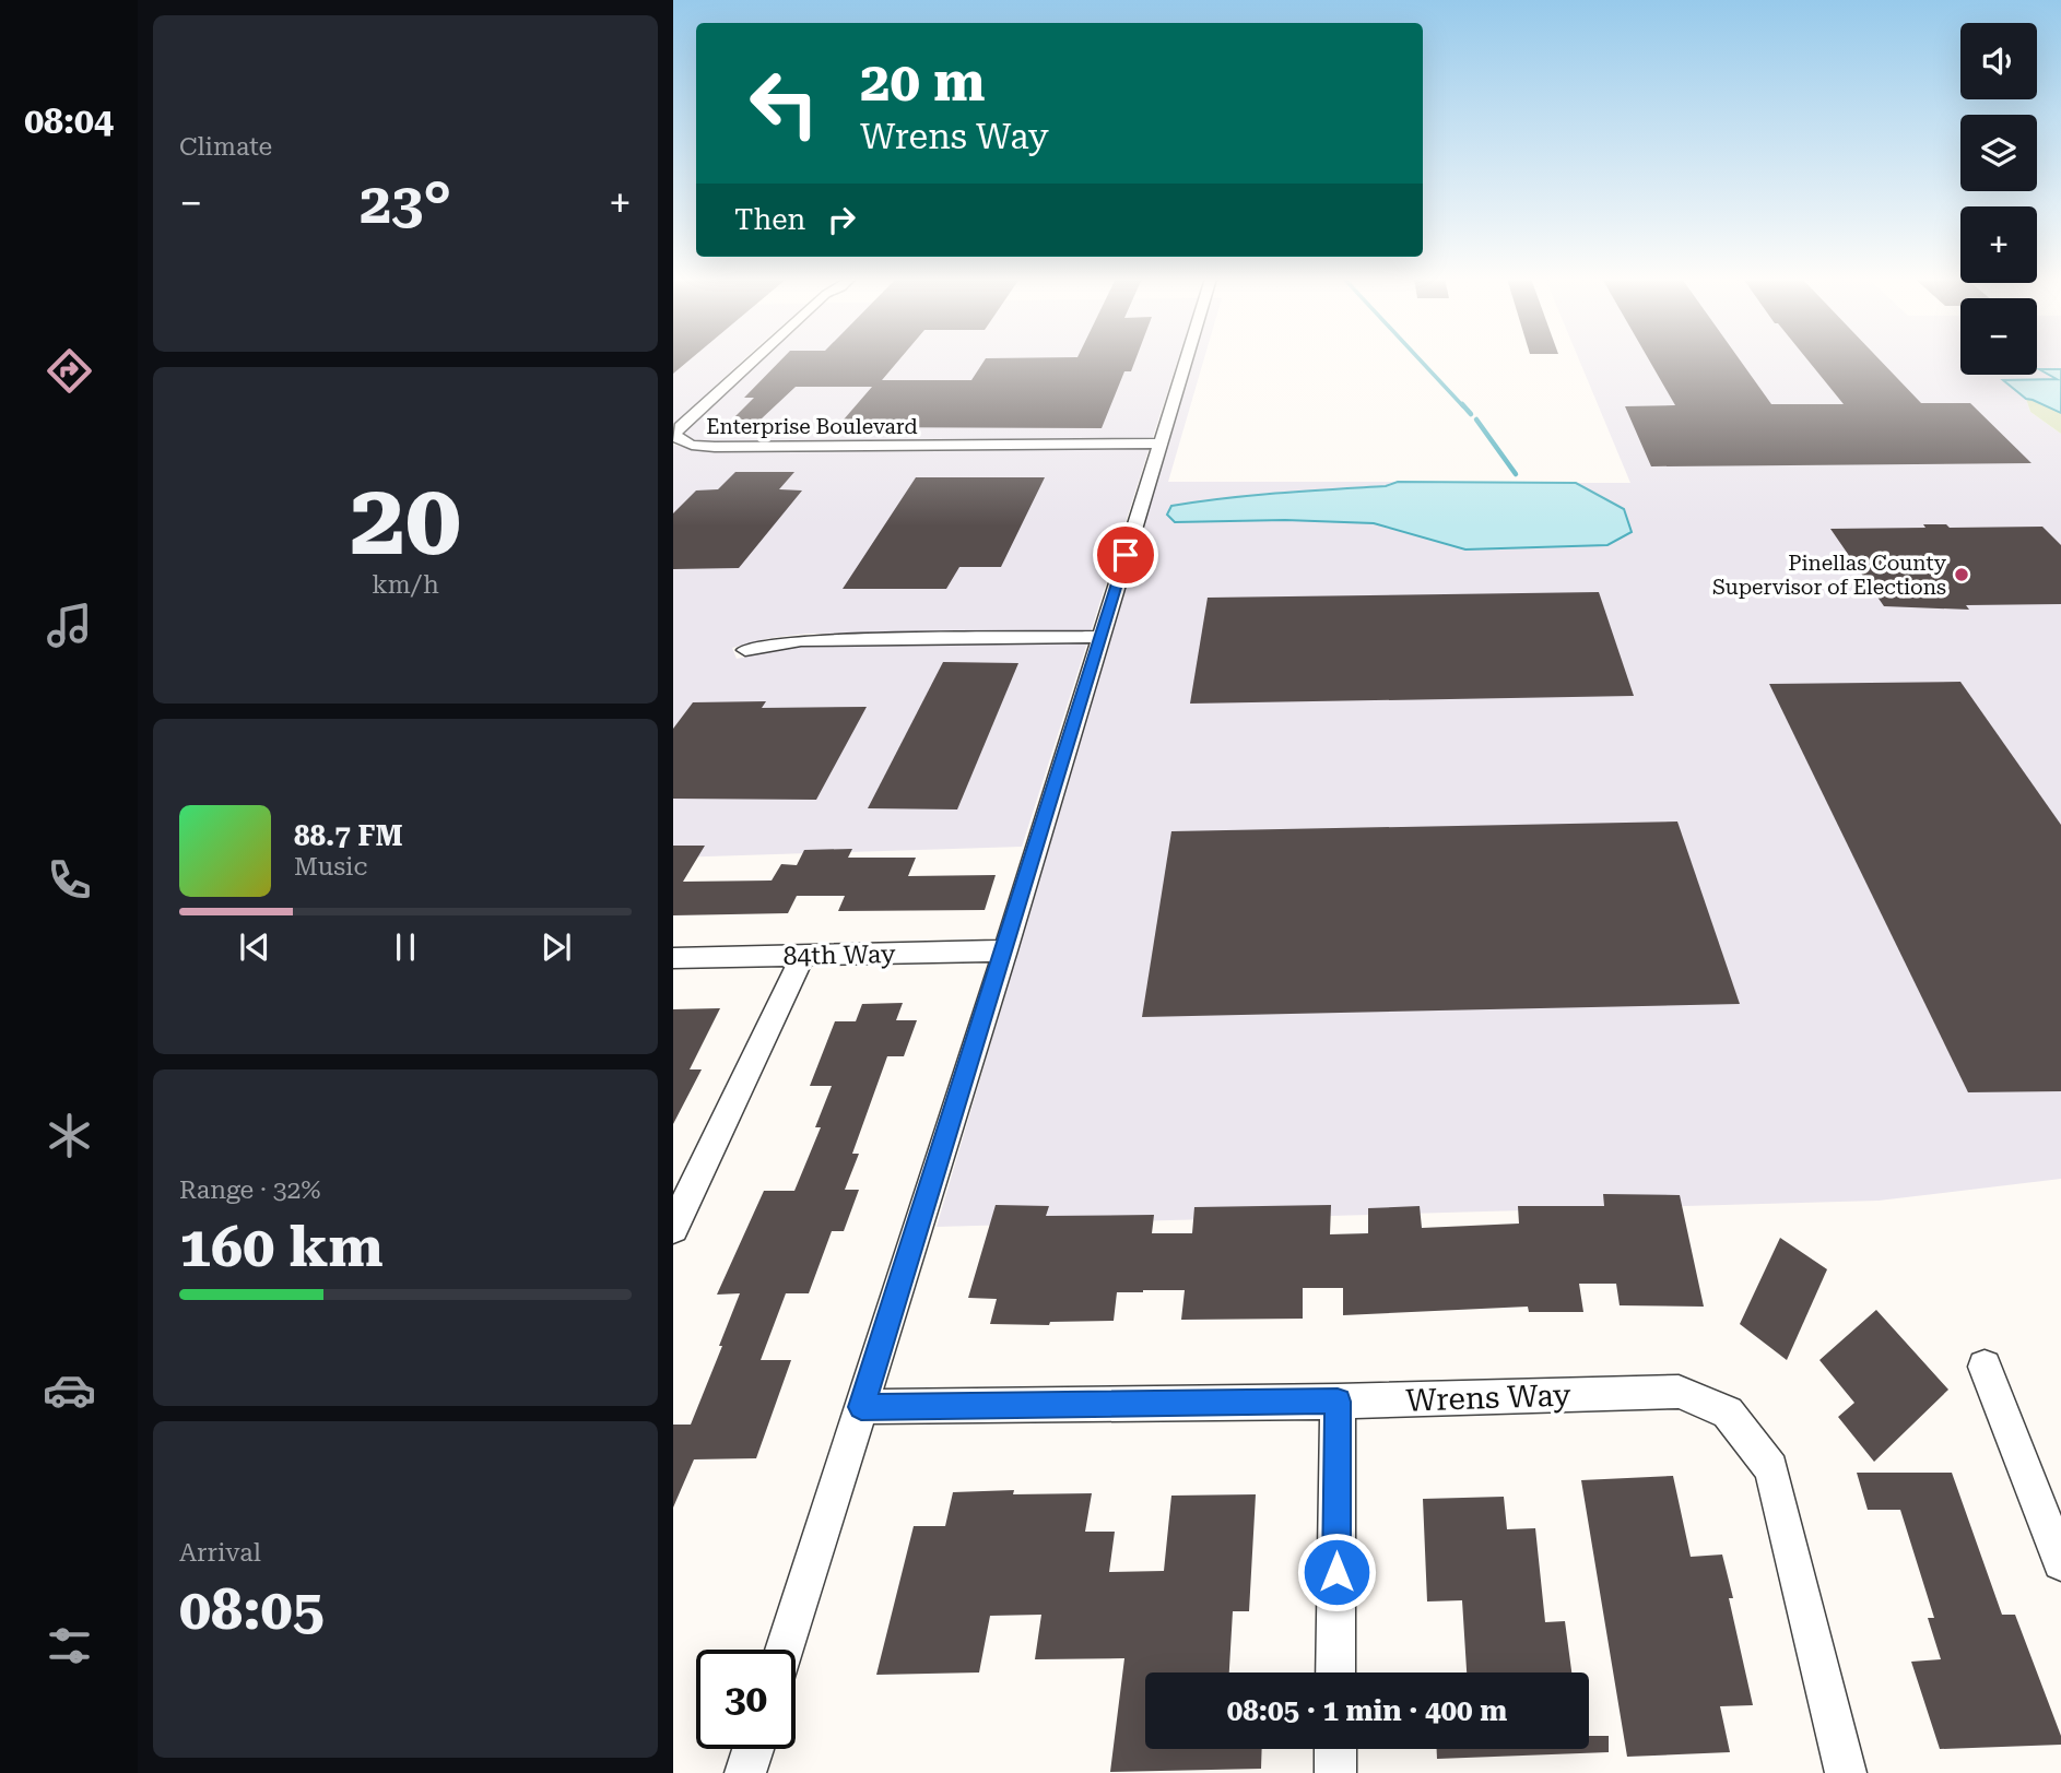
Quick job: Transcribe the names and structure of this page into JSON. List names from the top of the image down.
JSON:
{
  "streets": {
    "street": ["Enterprise Boulevard", "84th Way", "Wrens Way"]
  },
  "places": ["Pinellas County Supervisor of Elections"],
  "page": {
    "tabs": "08:04",
    "tile": [
      "Climate",
      ["20", "km/h"],
      ["Range · 32%", "160 km"],
      ["Arrival", "08:05"]
    ],
    "map_buttons": ["+", "−"],
    "turn": ["20 m", "Wrens Way"],
    "heat": ["−", "23°", "+"],
    "then": "Then",
    "song": ["88.7 FM", "Music"],
    "limit": "30",
    "trip": "08:05 · 1 min · 400 m"
  }
}
